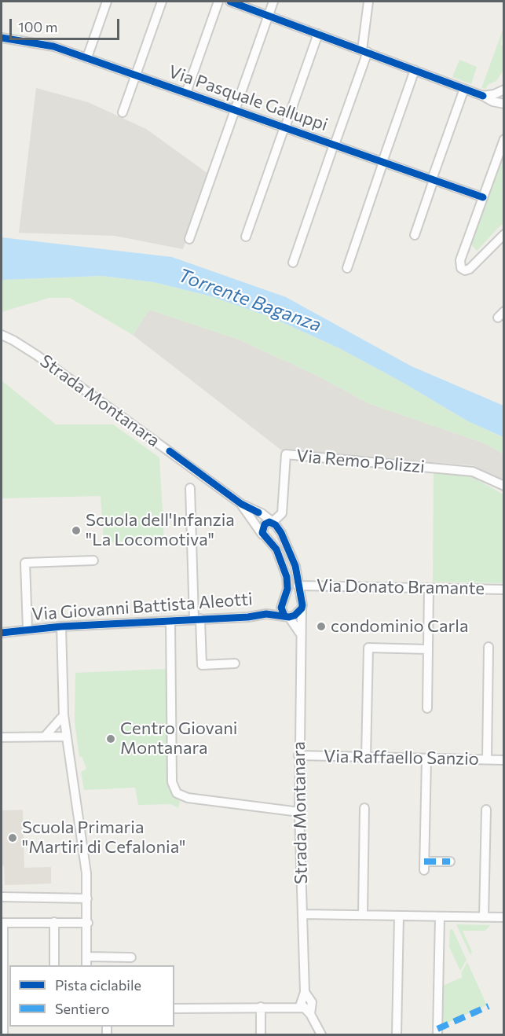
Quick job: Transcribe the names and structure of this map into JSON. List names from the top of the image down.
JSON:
{
  "streets": {
    "street": [
      "Via Pasquale Galluppi",
      "Strada Montanara",
      "Via Remo Polizzi",
      "Via Donato Bramante",
      "Via Giovanni Battista Aleotti",
      "Via Raffaello Sanzio"
    ]
  },
  "crossings": [
    ["Strada Montanara", "Via Remo Polizzi"],
    ["Strada Montanara", "Via Donato Bramante"],
    ["Strada Montanara", "Via Giovanni Battista Aleotti"],
    ["Strada Montanara", "Via Raffaello Sanzio"]
  ],
  "water": ["Torrente Baganza"],
  "places": [
    "Scuola dell'Infanzia \"La Locomotiva\"",
    "condominio Carla",
    "Centro Giovani Montanara",
    "Scuola Primaria \"Martiri di Cefalonia\""
  ],
  "legend": ["Pista ciclabile", "Sentiero"],
  "scale_bar": "100 m"
}
